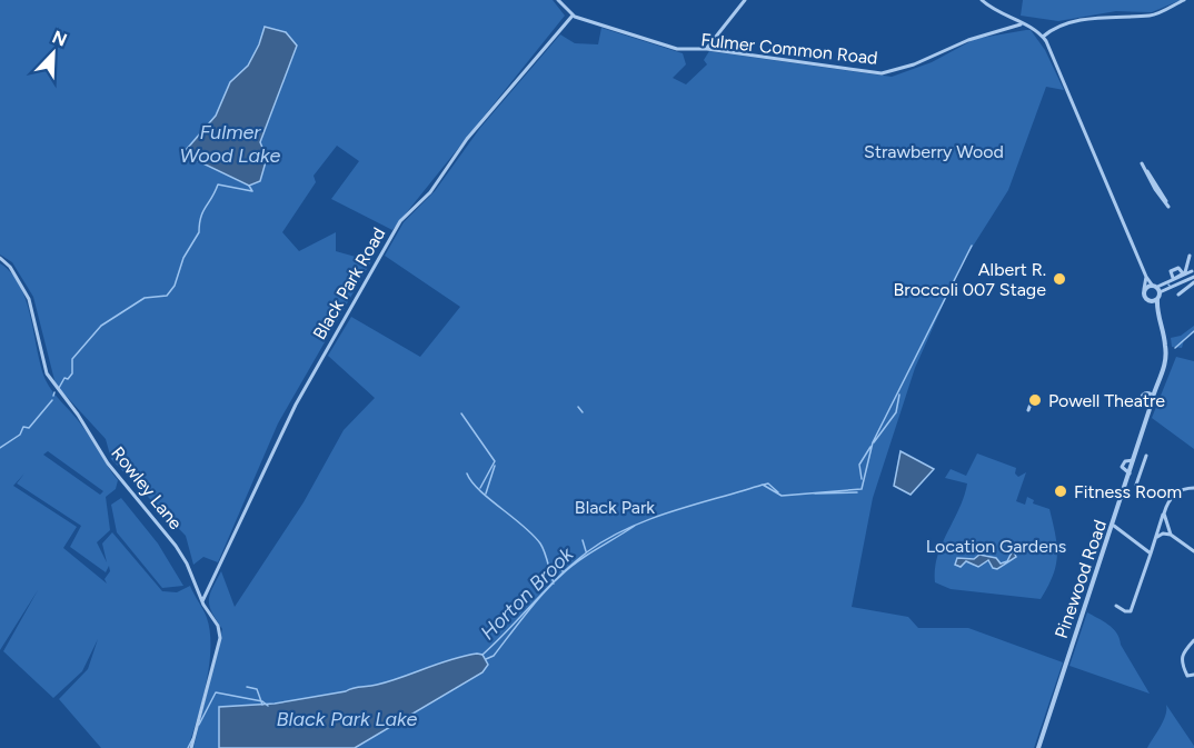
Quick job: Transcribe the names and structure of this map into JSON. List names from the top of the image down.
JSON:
{
  "streets": {
    "street": [
      "Fulmer Common Road",
      "Black Park Road",
      "Rowley Lane",
      "Pinewood Road"
    ]
  },
  "crossings": [
    ["Fulmer Common Road", "Black Park Road"],
    ["Black Park Road", "Rowley Lane"]
  ],
  "water": ["Fulmer Wood Lake", "Horton Brook", "Black Park Lake"],
  "parks": ["Strawberry Wood", "Black Park", "Location Gardens"],
  "places": ["Albert R. Broccoli 007 Stage", "Powell Theatre", "Fitness Room"],
  "north": "top right"
}
